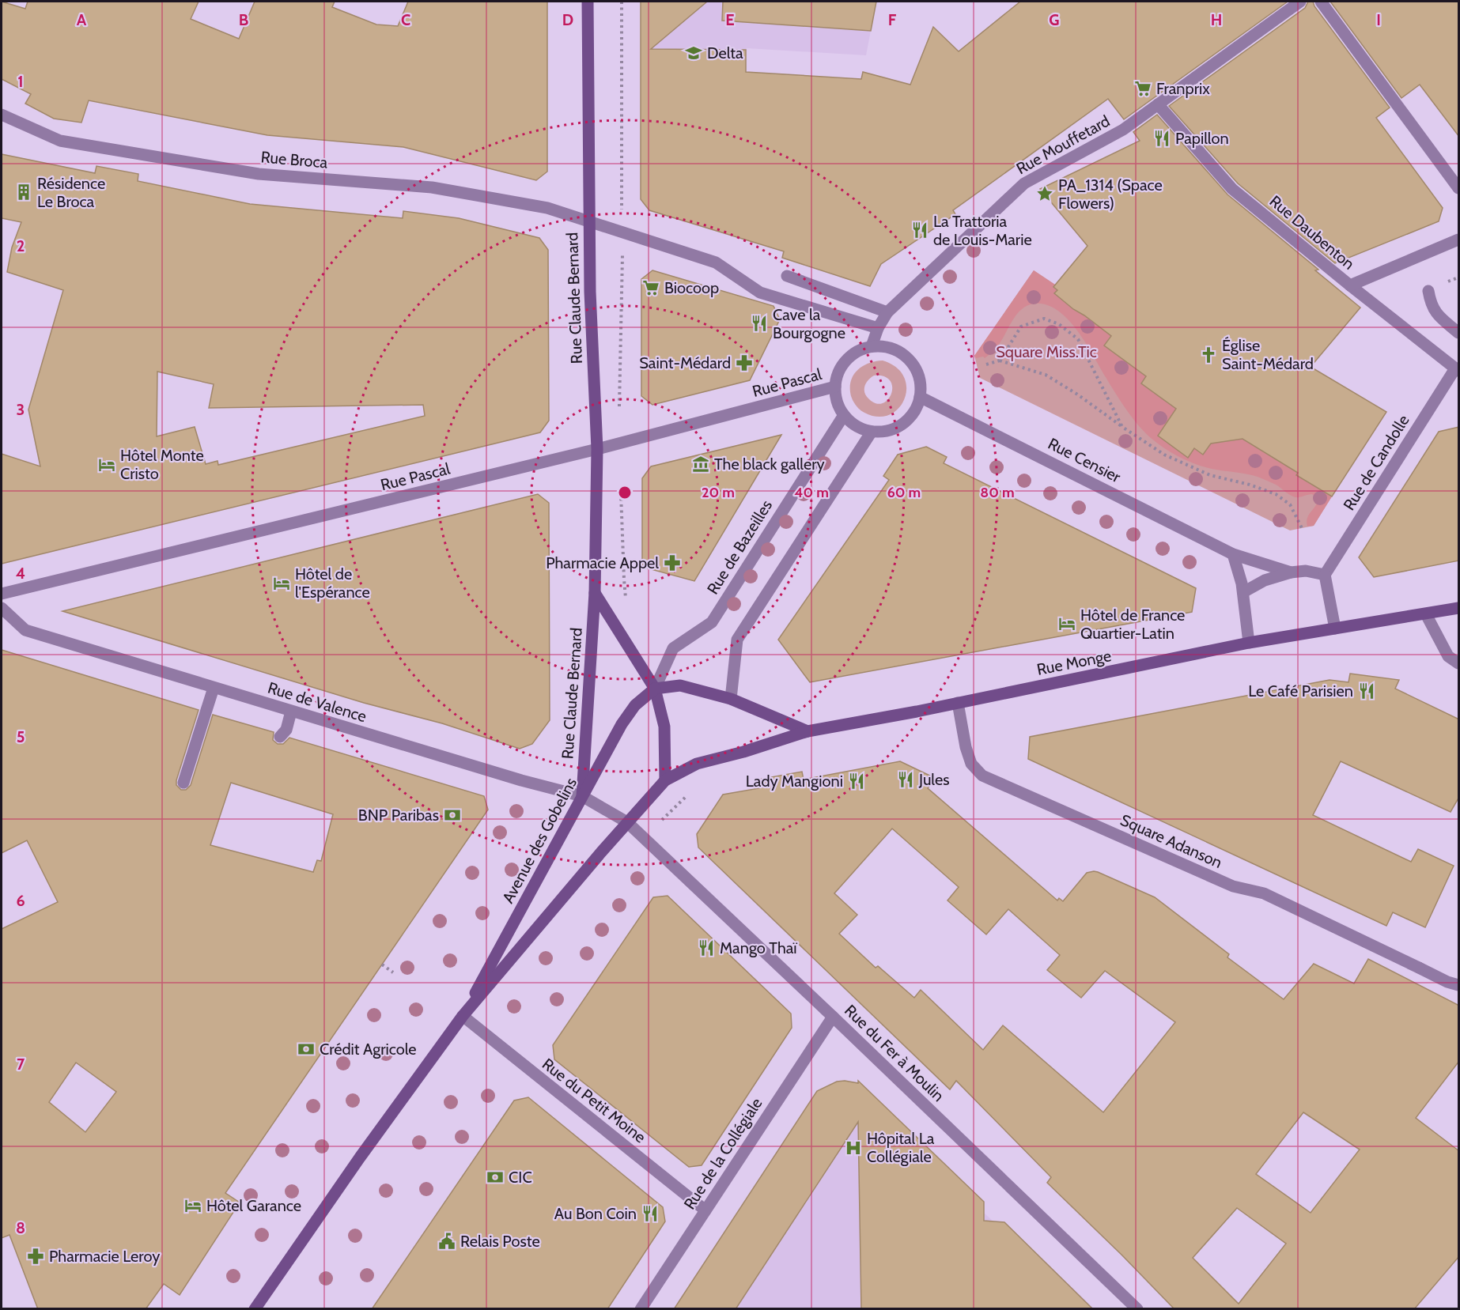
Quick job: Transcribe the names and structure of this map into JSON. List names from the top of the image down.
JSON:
{
  "streets": {
    "main road": ["Rue Claude Bernard", "Rue Monge", "Avenue des Gobelins"],
    "street": [
      "Rue Mouffetard",
      "Rue Broca",
      "Rue Daubenton",
      "Rue Pascal",
      "Rue Censier",
      "Rue de Candolle",
      "Rue de Bazeilles",
      "Rue de Valence",
      "Square Adanson",
      "Rue du Fer à Moulin",
      "Rue du Petit Moine",
      "Rue de la Collégiale"
    ]
  },
  "crossings": [
    ["Rue Mouffetard", "Rue Broca"],
    ["Rue Mouffetard", "Rue Daubenton"],
    ["Rue Mouffetard", "Rue Pascal"],
    ["Rue Mouffetard", "Rue Censier"],
    ["Rue Mouffetard", "Rue de Bazeilles"],
    ["Rue Broca", "Rue Claude Bernard"],
    ["Rue Daubenton", "Rue de Candolle"],
    ["Rue Claude Bernard", "Rue Pascal"],
    ["Rue Claude Bernard", "Rue de Valence"],
    ["Rue Claude Bernard", "Avenue des Gobelins"],
    ["Rue Pascal", "Rue Censier"],
    ["Rue Pascal", "Rue de Bazeilles"],
    ["Rue Censier", "Rue de Candolle"],
    ["Rue Censier", "Rue de Bazeilles"],
    ["Rue de Bazeilles", "Avenue des Gobelins"],
    ["Rue Monge", "Avenue des Gobelins"],
    ["Rue Monge", "Square Adanson"],
    ["Rue de Valence", "Avenue des Gobelins"],
    ["Rue de Valence", "Rue du Fer à Moulin"],
    ["Avenue des Gobelins", "Rue du Fer à Moulin"],
    ["Avenue des Gobelins", "Rue du Petit Moine"],
    ["Rue du Fer à Moulin", "Rue de la Collégiale"],
    ["Rue du Petit Moine", "Rue de la Collégiale"]
  ],
  "parks": ["Square Miss.Tic"],
  "places": {
    "school or university": ["Delta"],
    "supermarket": ["Franprix", "Biocoop"],
    "restaurant": [
      "Papillon",
      "La Trattoria de Louis-Marie",
      "Cave la Bourgogne",
      "Le Café Parisien",
      "Jules",
      "Lady Mangioni",
      "Mango Thaï",
      "Au Bon Coin"
    ],
    "building": ["Résidence Le Broca"],
    "place": ["PA_1314 (Space Flowers)"],
    "church": ["Église Saint-Médard"],
    "pharmacy": ["Saint-Médard", "Pharmacie Appel", "Pharmacie Leroy"],
    "museum": ["The black gallery"],
    "hotel": [
      "Hôtel Monte Cristo",
      "Hôtel de l'Espérance",
      "Hôtel de France Quartier-Latin",
      "Hôtel Garance"
    ],
    "bank": ["BNP Paribas", "Crédit Agricole", "CIC"],
    "hospital": ["Hôpital La Collégiale"],
    "public building": ["Relais Poste"]
  },
  "grid": {
    "columns": [
      "A",
      "B",
      "C",
      "D",
      "E",
      "F",
      "G",
      "H",
      "I"
    ],
    "rows": [
      "1",
      "2",
      "3",
      "4",
      "5",
      "6",
      "7",
      "8"
    ]
  },
  "rings": [
    "20 m",
    "40 m",
    "60 m",
    "80 m"
  ]
}
